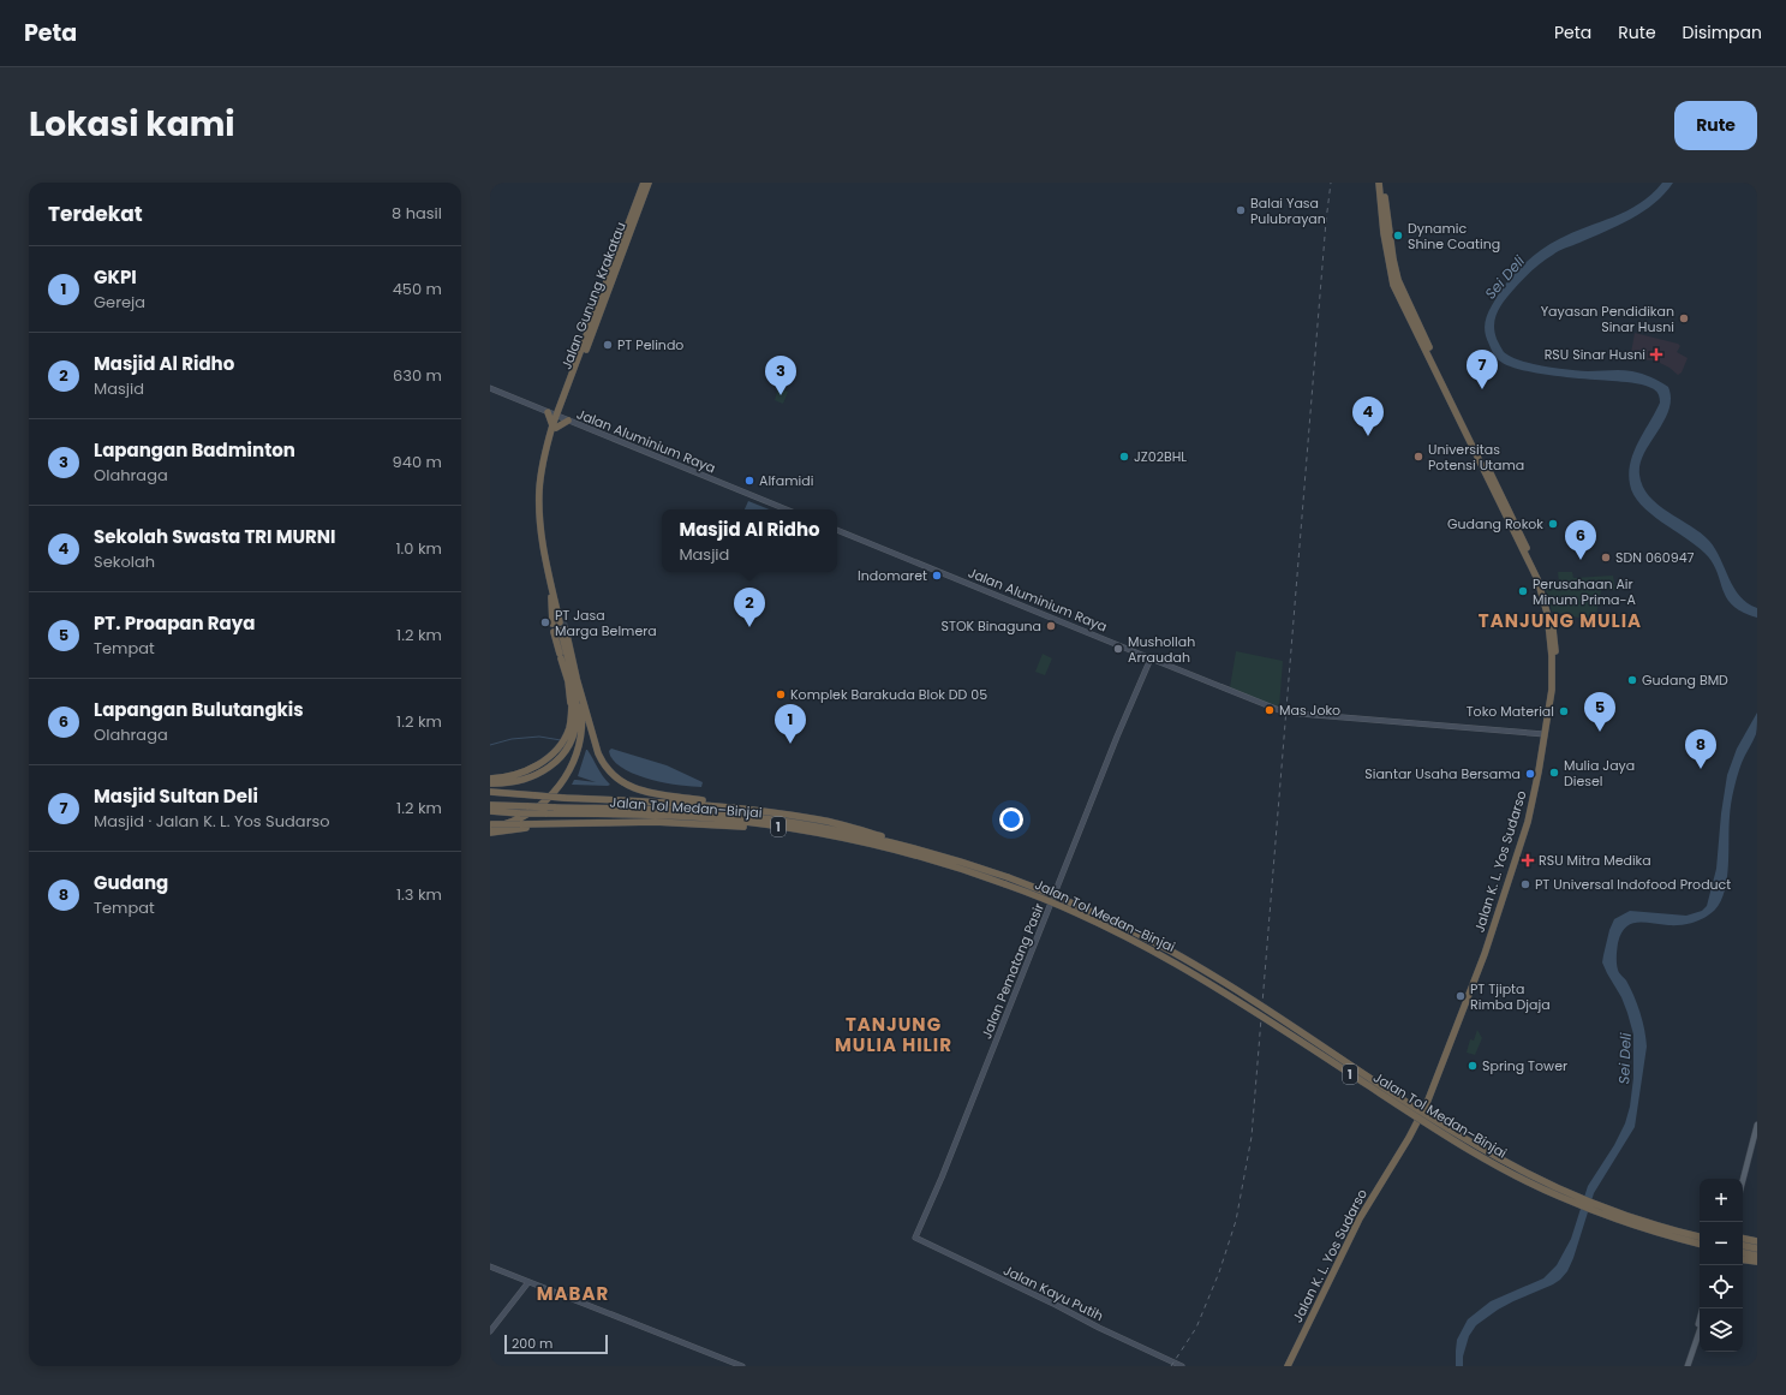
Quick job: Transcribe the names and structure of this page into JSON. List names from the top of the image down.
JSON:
{
  "streets": {
    "highway": [
      "Jalan Gunung Krakatau",
      "Jalan Tol Medan–Binjai",
      "1",
      "Jalan K. L. Yos Sudarso"
    ],
    "street": ["Jalan Aluminium Raya", "Jalan Pematang Pasir", "Jalan Kayu Putih"]
  },
  "crossings": [
    ["Jalan Gunung Krakatau", "Jalan Aluminium Raya"],
    ["Jalan Aluminium Raya", "Jalan K. L. Yos Sudarso"],
    ["Jalan Aluminium Raya", "Jalan Pematang Pasir"],
    ["Jalan Pematang Pasir", "Jalan Kayu Putih"]
  ],
  "districts": ["TANJUNG MULIA", "TANJUNG MULIA HILIR", "MABAR"],
  "water": ["Sei Deli"],
  "places": {
    "other": [
      "Balai Yasa Pulubrayan",
      "Dynamic Shine Coating",
      "Yayasan Pendidikan Sinar Husni",
      "PT Pelindo",
      "JZ02BHL",
      "Universitas Potensi Utama",
      "Alfamidi",
      "Gudang Rokok",
      "SDN 060947",
      "Indomaret",
      "Perusahaan Air Minum Prima-A",
      "PT Jasa Marga Belmera",
      "STOK Binaguna",
      "Mushollah Arraudah",
      "Gudang BMD",
      "Komplek Barakuda Blok DD 05",
      "Mas Joko",
      "Toko Material",
      "Mulia Jaya Diesel",
      "Siantar Usaha Bersama",
      "PT Universal Indofood Product",
      "PT Tjipta Rimba Djaja",
      "Spring Tower"
    ],
    "health": ["RSU Sinar Husni", "RSU Mitra Medika"]
  },
  "scale_bar": "200 m",
  "page": {
    "header": "Peta",
    "nav": ["Peta", "Rute", "Disimpan"],
    "title": "Lokasi kami",
    "buttons": "Rute",
    "heading": ["Terdekat", "8 hasil"],
    "list": [
      {
        "mark": "1",
        "name": "GKPI",
        "note": "Gereja",
        "value": "450 m"
      },
      {
        "mark": "2",
        "name": "Masjid Al Ridho",
        "note": "Masjid",
        "value": "630 m"
      },
      {
        "mark": "3",
        "name": "Lapangan Badminton",
        "note": "Olahraga",
        "value": "940 m"
      },
      {
        "mark": "4",
        "name": "Sekolah Swasta TRI MURNI",
        "note": "Sekolah",
        "value": "1.0 km"
      },
      {
        "mark": "5",
        "name": "PT. Proapan Raya",
        "note": "Tempat",
        "value": "1.2 km"
      },
      {
        "mark": "6",
        "name": "Lapangan Bulutangkis",
        "note": "Olahraga",
        "value": "1.2 km"
      },
      {
        "mark": "7",
        "name": "Masjid Sultan Deli",
        "note": "Masjid · Jalan K. L. Yos Sudarso",
        "value": "1.2 km"
      },
      {
        "mark": "8",
        "name": "Gudang",
        "note": "Tempat",
        "value": "1.3 km"
      }
    ],
    "pins": [
      "7",
      "3",
      "4",
      "6",
      "2",
      "5",
      "1",
      "8"
    ],
    "popup": ["Masjid Al Ridho", "Masjid"],
    "map_buttons": ["+", "−"],
    "scale": "200 m"
  }
}
